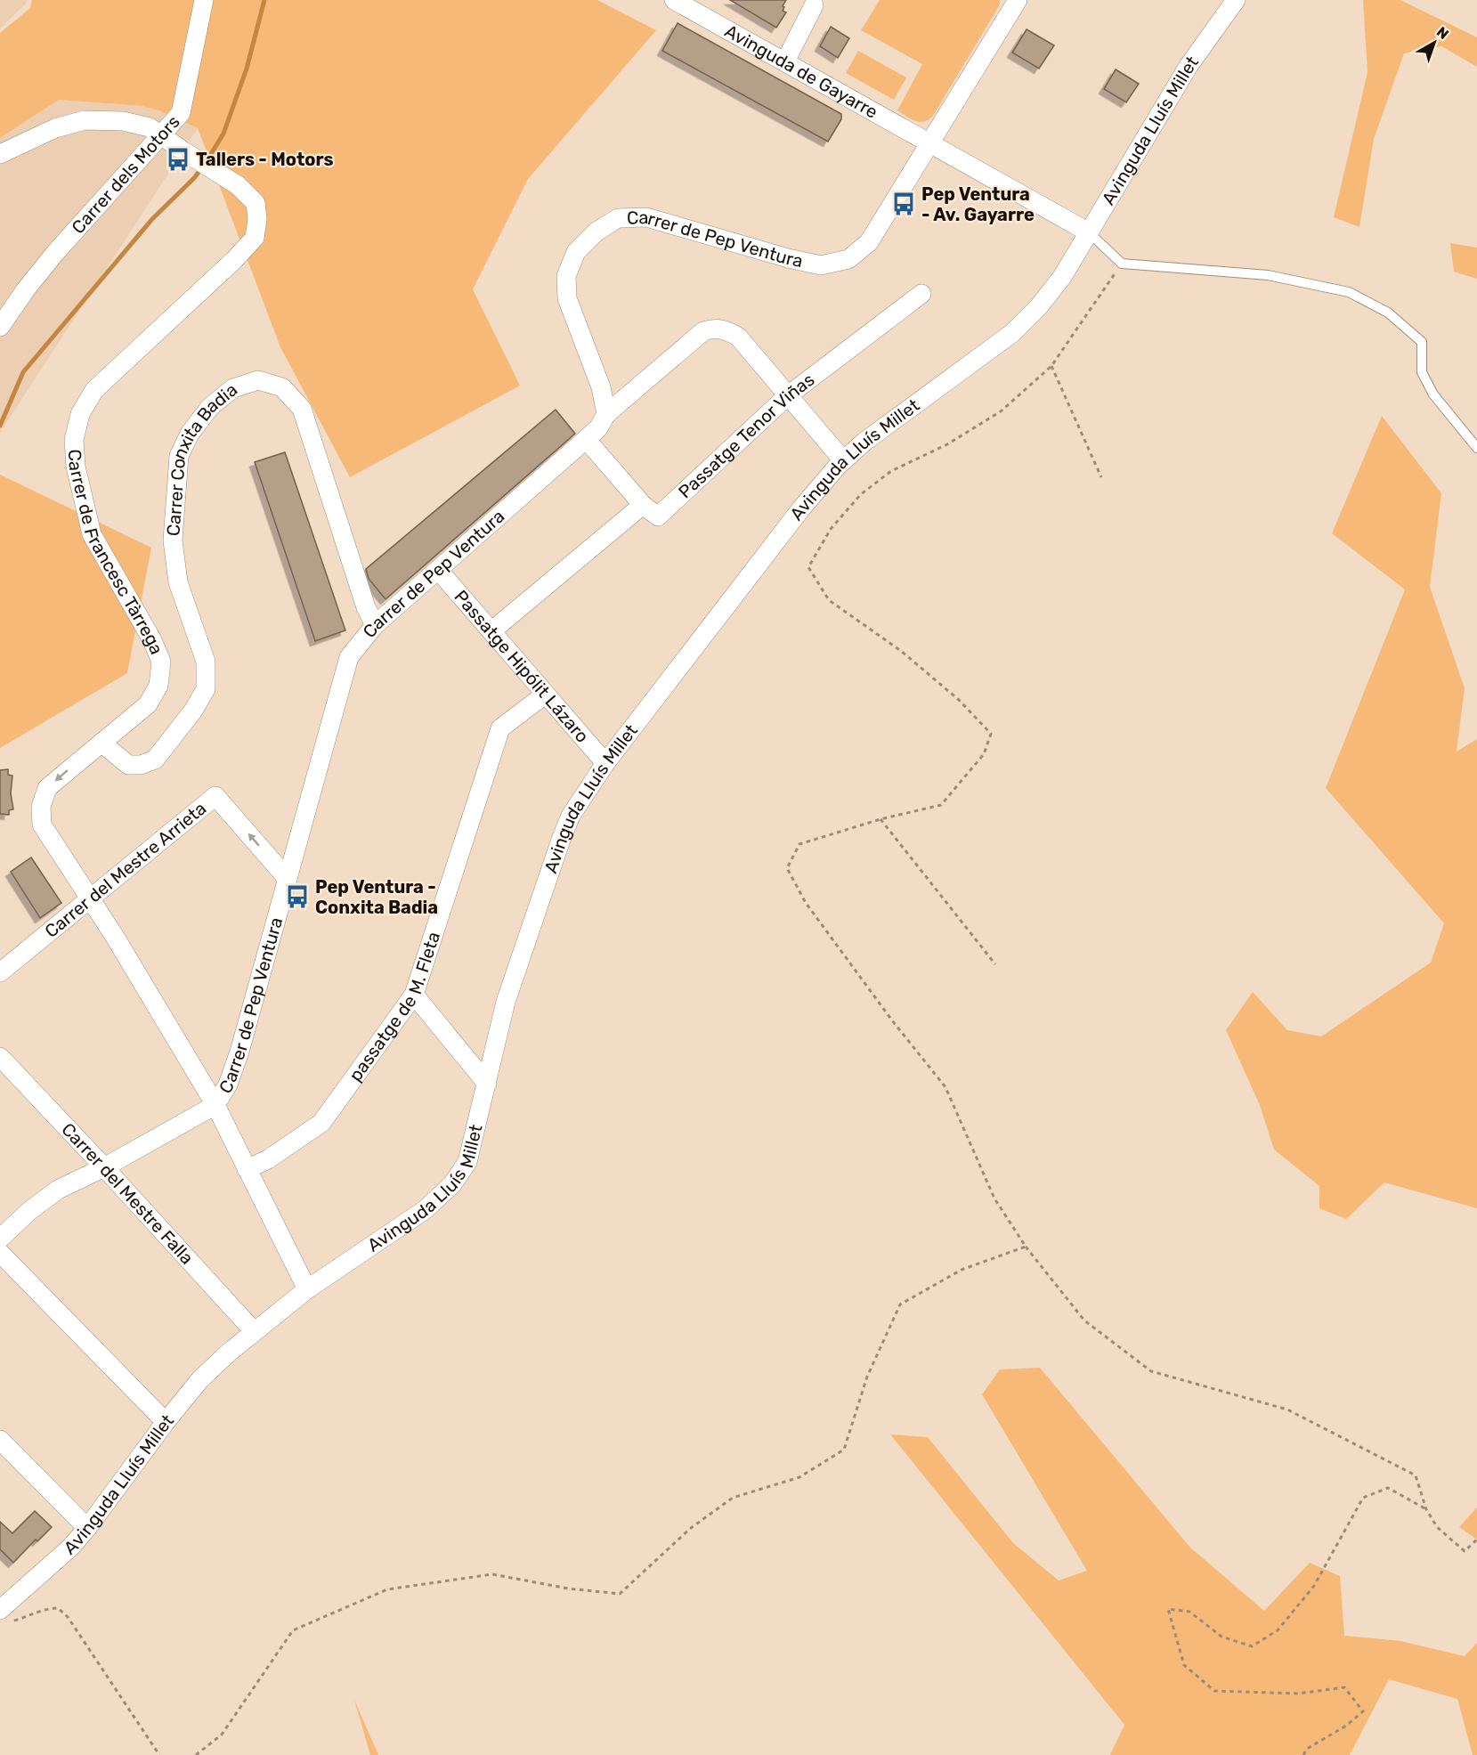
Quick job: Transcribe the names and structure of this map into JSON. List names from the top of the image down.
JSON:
{
  "streets": {
    "street": [
      "Avinguda de Gayarre",
      "Avinguda Lluís Millet",
      "Carrer dels Motors",
      "Carrer de Pep Ventura",
      "Passatge Tenor Viñas",
      "Carrer Conxita Badia",
      "Carrer de Francesc Tàrrega",
      "Passatge Hipólit Lázaro",
      "Carrer del Mestre Arrieta",
      "passatge de M. Fleta",
      "Carrer del Mestre Falla"
    ]
  },
  "crossings": [
    ["Avinguda de Gayarre", "Carrer de Pep Ventura"],
    ["Avinguda Lluís Millet", "Carrer de Francesc Tàrrega"],
    ["Avinguda Lluís Millet", "Passatge Hipólit Lázaro"],
    ["Avinguda Lluís Millet", "Carrer del Mestre Falla"],
    ["Carrer dels Motors", "Carrer de Francesc Tàrrega"],
    ["Carrer de Pep Ventura", "Carrer Conxita Badia"],
    ["Carrer de Pep Ventura", "Carrer de Francesc Tàrrega"],
    ["Carrer de Pep Ventura", "Passatge Hipólit Lázaro"],
    ["Carrer de Pep Ventura", "Carrer del Mestre Arrieta"],
    ["Carrer de Pep Ventura", "Carrer del Mestre Falla"],
    ["Carrer Conxita Badia", "Carrer de Francesc Tàrrega"],
    ["Carrer de Francesc Tàrrega", "Carrer del Mestre Arrieta"],
    ["Carrer de Francesc Tàrrega", "passatge de M. Fleta"],
    ["Passatge Hipólit Lázaro", "passatge de M. Fleta"]
  ],
  "places": {
    "bus stop": ["Tallers - Motors", "Pep Ventura - Av. Gayarre", "Pep Ventura - Conxita Badia"]
  },
  "north": "top right"
}
